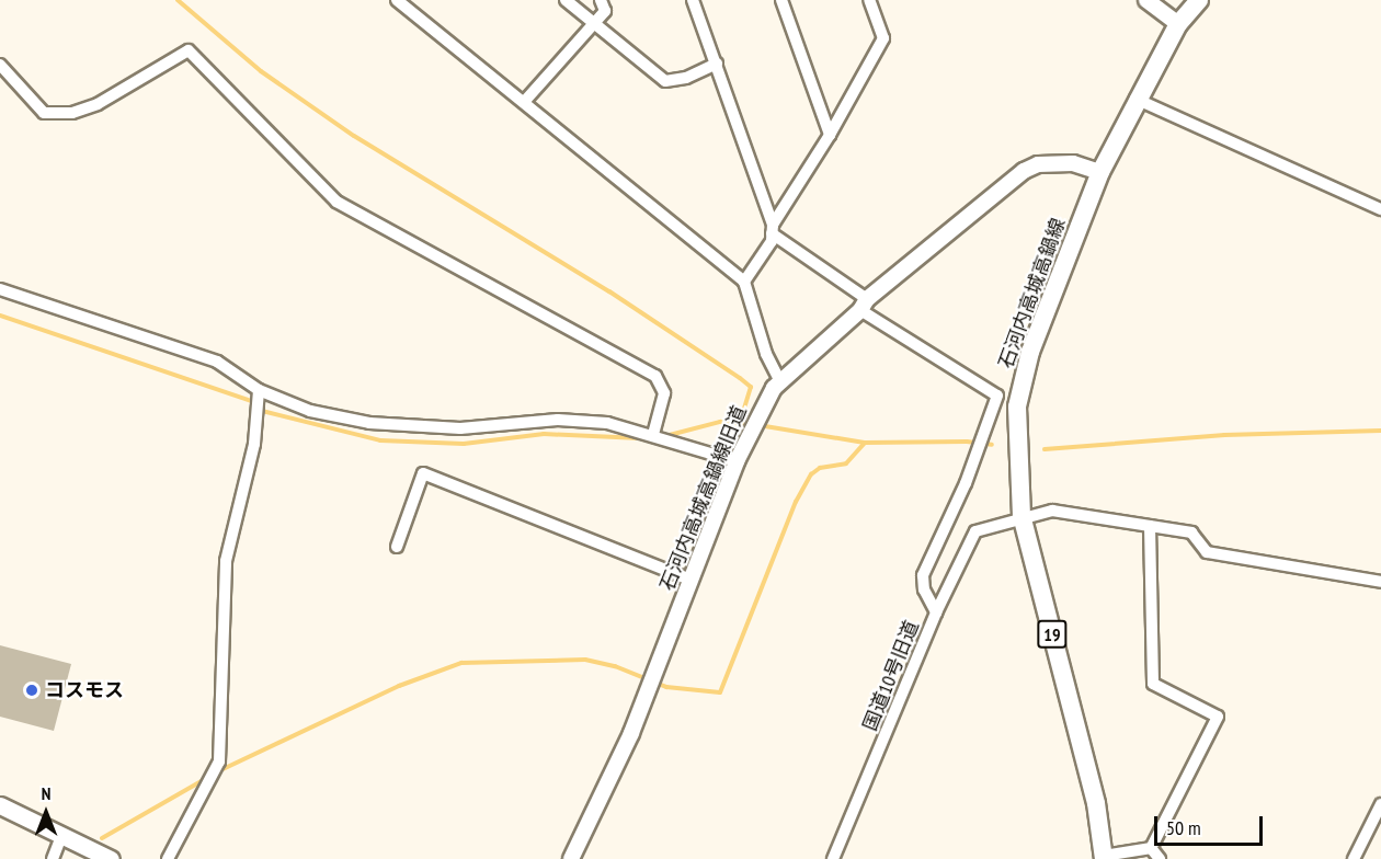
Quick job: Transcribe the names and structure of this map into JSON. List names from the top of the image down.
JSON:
{
  "streets": {
    "main road": ["石河内高城高鍋線", "19"],
    "street": ["石河内高城高鍋線旧道", "国道10号旧道"]
  },
  "crossings": [
    ["石河内高城高鍋線", "石河内高城高鍋線旧道"],
    ["石河内高城高鍋線旧道", "国道10号旧道"]
  ],
  "places": ["コスモス"],
  "scale_bar": "50 m",
  "north": "top"
}
